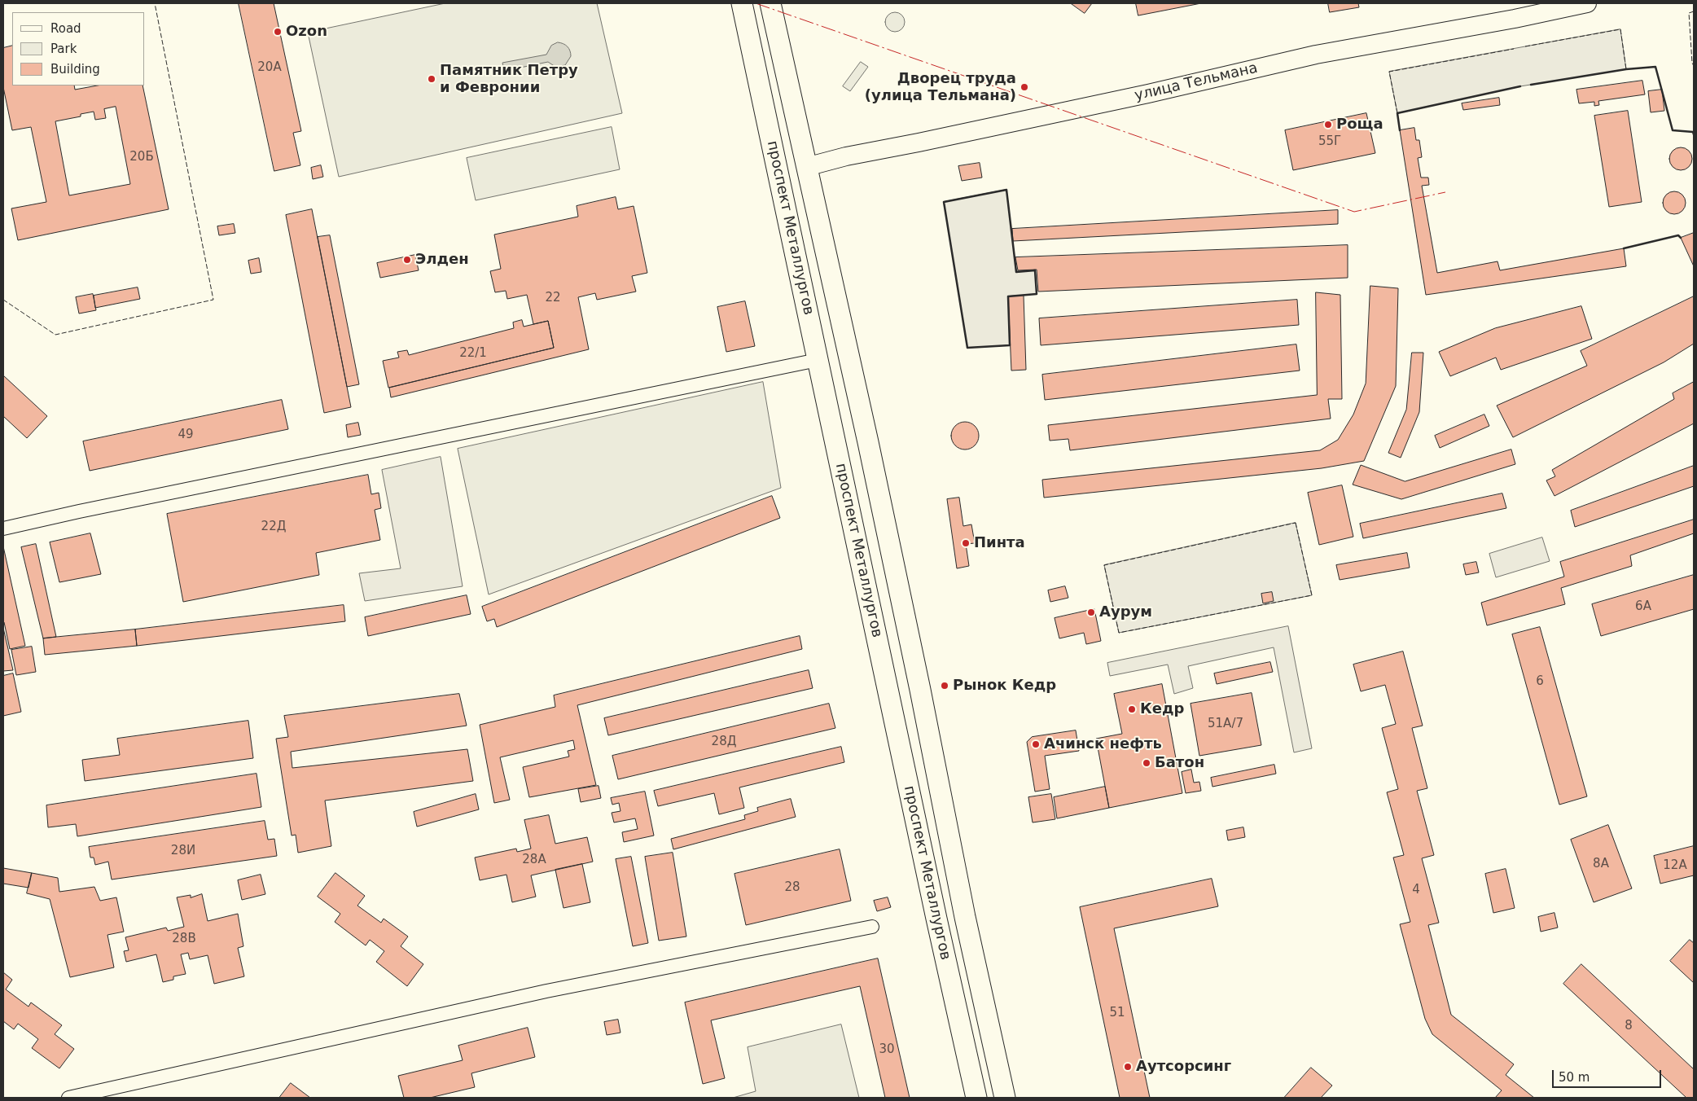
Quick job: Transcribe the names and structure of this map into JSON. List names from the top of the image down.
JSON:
{
  "streets": {
    "main road": ["улица Тельмана", "проспект Металлургов"]
  },
  "crossings": [
    ["улица Тельмана", "проспект Металлургов"]
  ],
  "places": [
    "Ozon",
    "Памятник Петру и Февронии",
    "Дворец труда (улица Тельмана)",
    "Роща",
    "Элден",
    "Пинта",
    "Аурум",
    "Рынок Кедр",
    "Кедр",
    "Ачинск нефть",
    "Батон",
    "Аутсорсинг"
  ],
  "house_numbers": [
    "20А",
    "55Г",
    "20Б",
    "22",
    "22/1",
    "49",
    "22Д",
    "6А",
    "6",
    "51А/7",
    "28Д",
    "28И",
    "28А",
    "8А",
    "12А",
    "28",
    "4",
    "28В",
    "51",
    "8",
    "30"
  ],
  "legend": ["Road", "Park", "Building"],
  "scale_bar": "50 m"
}
